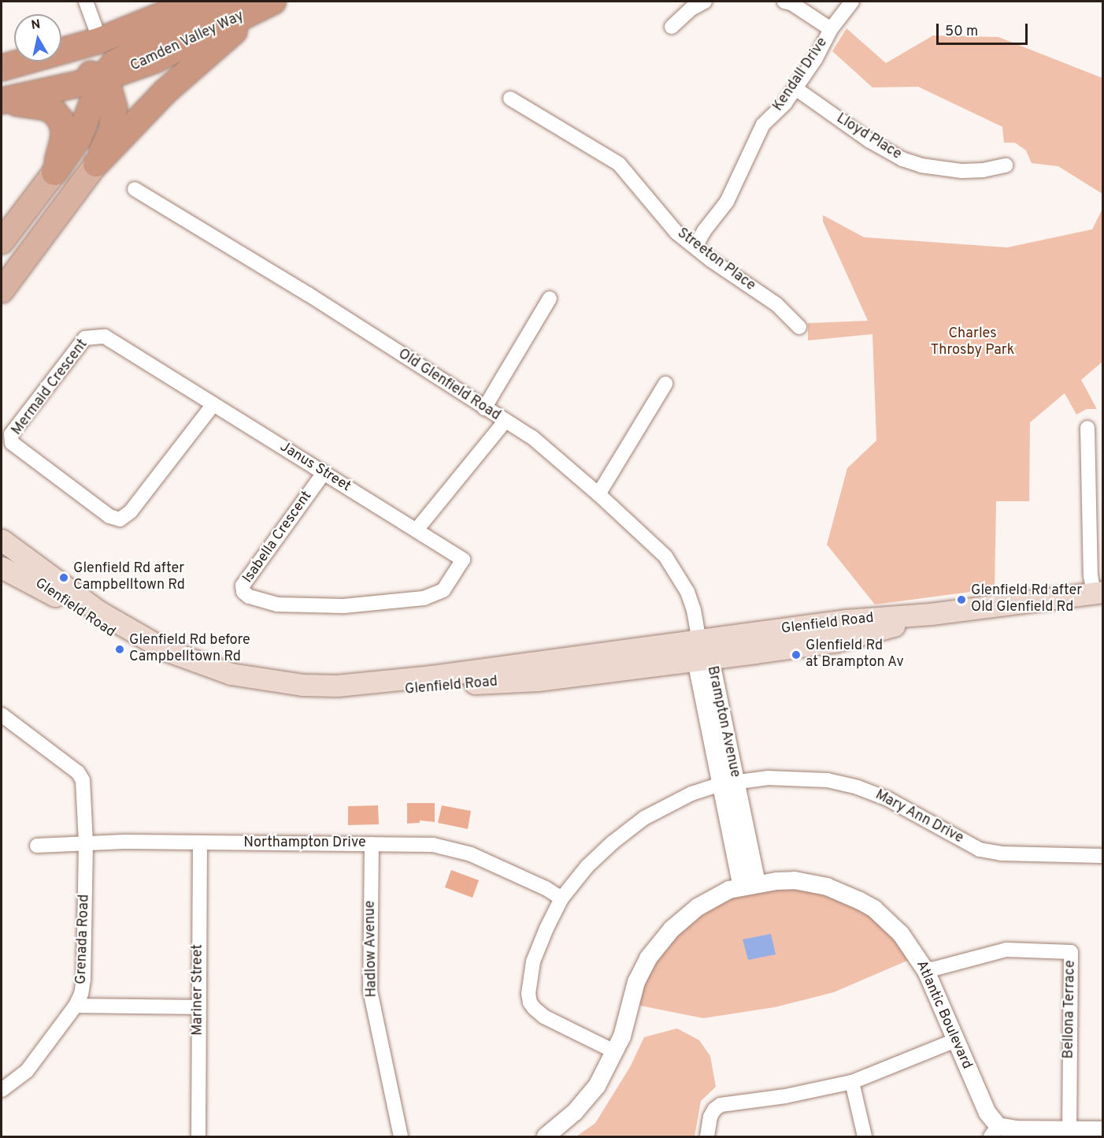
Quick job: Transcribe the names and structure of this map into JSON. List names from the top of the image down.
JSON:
{
  "streets": {
    "highway": ["Camden Valley Way"],
    "main road": ["Glenfield Road"],
    "street": [
      "Kendall Drive",
      "Lloyd Place",
      "Streeton Place",
      "Old Glenfield Road",
      "Mermaid Crescent",
      "Janus Street",
      "Isabella Crescent",
      "Brampton Avenue",
      "Mary Ann Drive",
      "Northampton Drive",
      "Grenada Road",
      "Hadlow Avenue",
      "Mariner Street",
      "Bellona Terrace",
      "Atlantic Boulevard"
    ]
  },
  "crossings": [
    ["Kendall Drive", "Lloyd Place"],
    ["Kendall Drive", "Streeton Place"],
    ["Old Glenfield Road", "Glenfield Road"],
    ["Old Glenfield Road", "Brampton Avenue"],
    ["Mermaid Crescent", "Janus Street"],
    ["Janus Street", "Isabella Crescent"],
    ["Glenfield Road", "Brampton Avenue"],
    ["Brampton Avenue", "Mary Ann Drive"],
    ["Brampton Avenue", "Atlantic Boulevard"],
    ["Mary Ann Drive", "Northampton Drive"],
    ["Mary Ann Drive", "Atlantic Boulevard"],
    ["Northampton Drive", "Grenada Road"],
    ["Northampton Drive", "Hadlow Avenue"],
    ["Northampton Drive", "Mariner Street"],
    ["Bellona Terrace", "Atlantic Boulevard"]
  ],
  "parks": ["Charles Throsby Park"],
  "places": [
    "Glenfield Rd after Campbelltown Rd",
    "Glenfield Rd after Old Glenfield Rd",
    "Glenfield Rd before Campbelltown Rd",
    "Glenfield Rd at Brampton Av"
  ],
  "scale_bar": "50 m",
  "north": "top"
}
